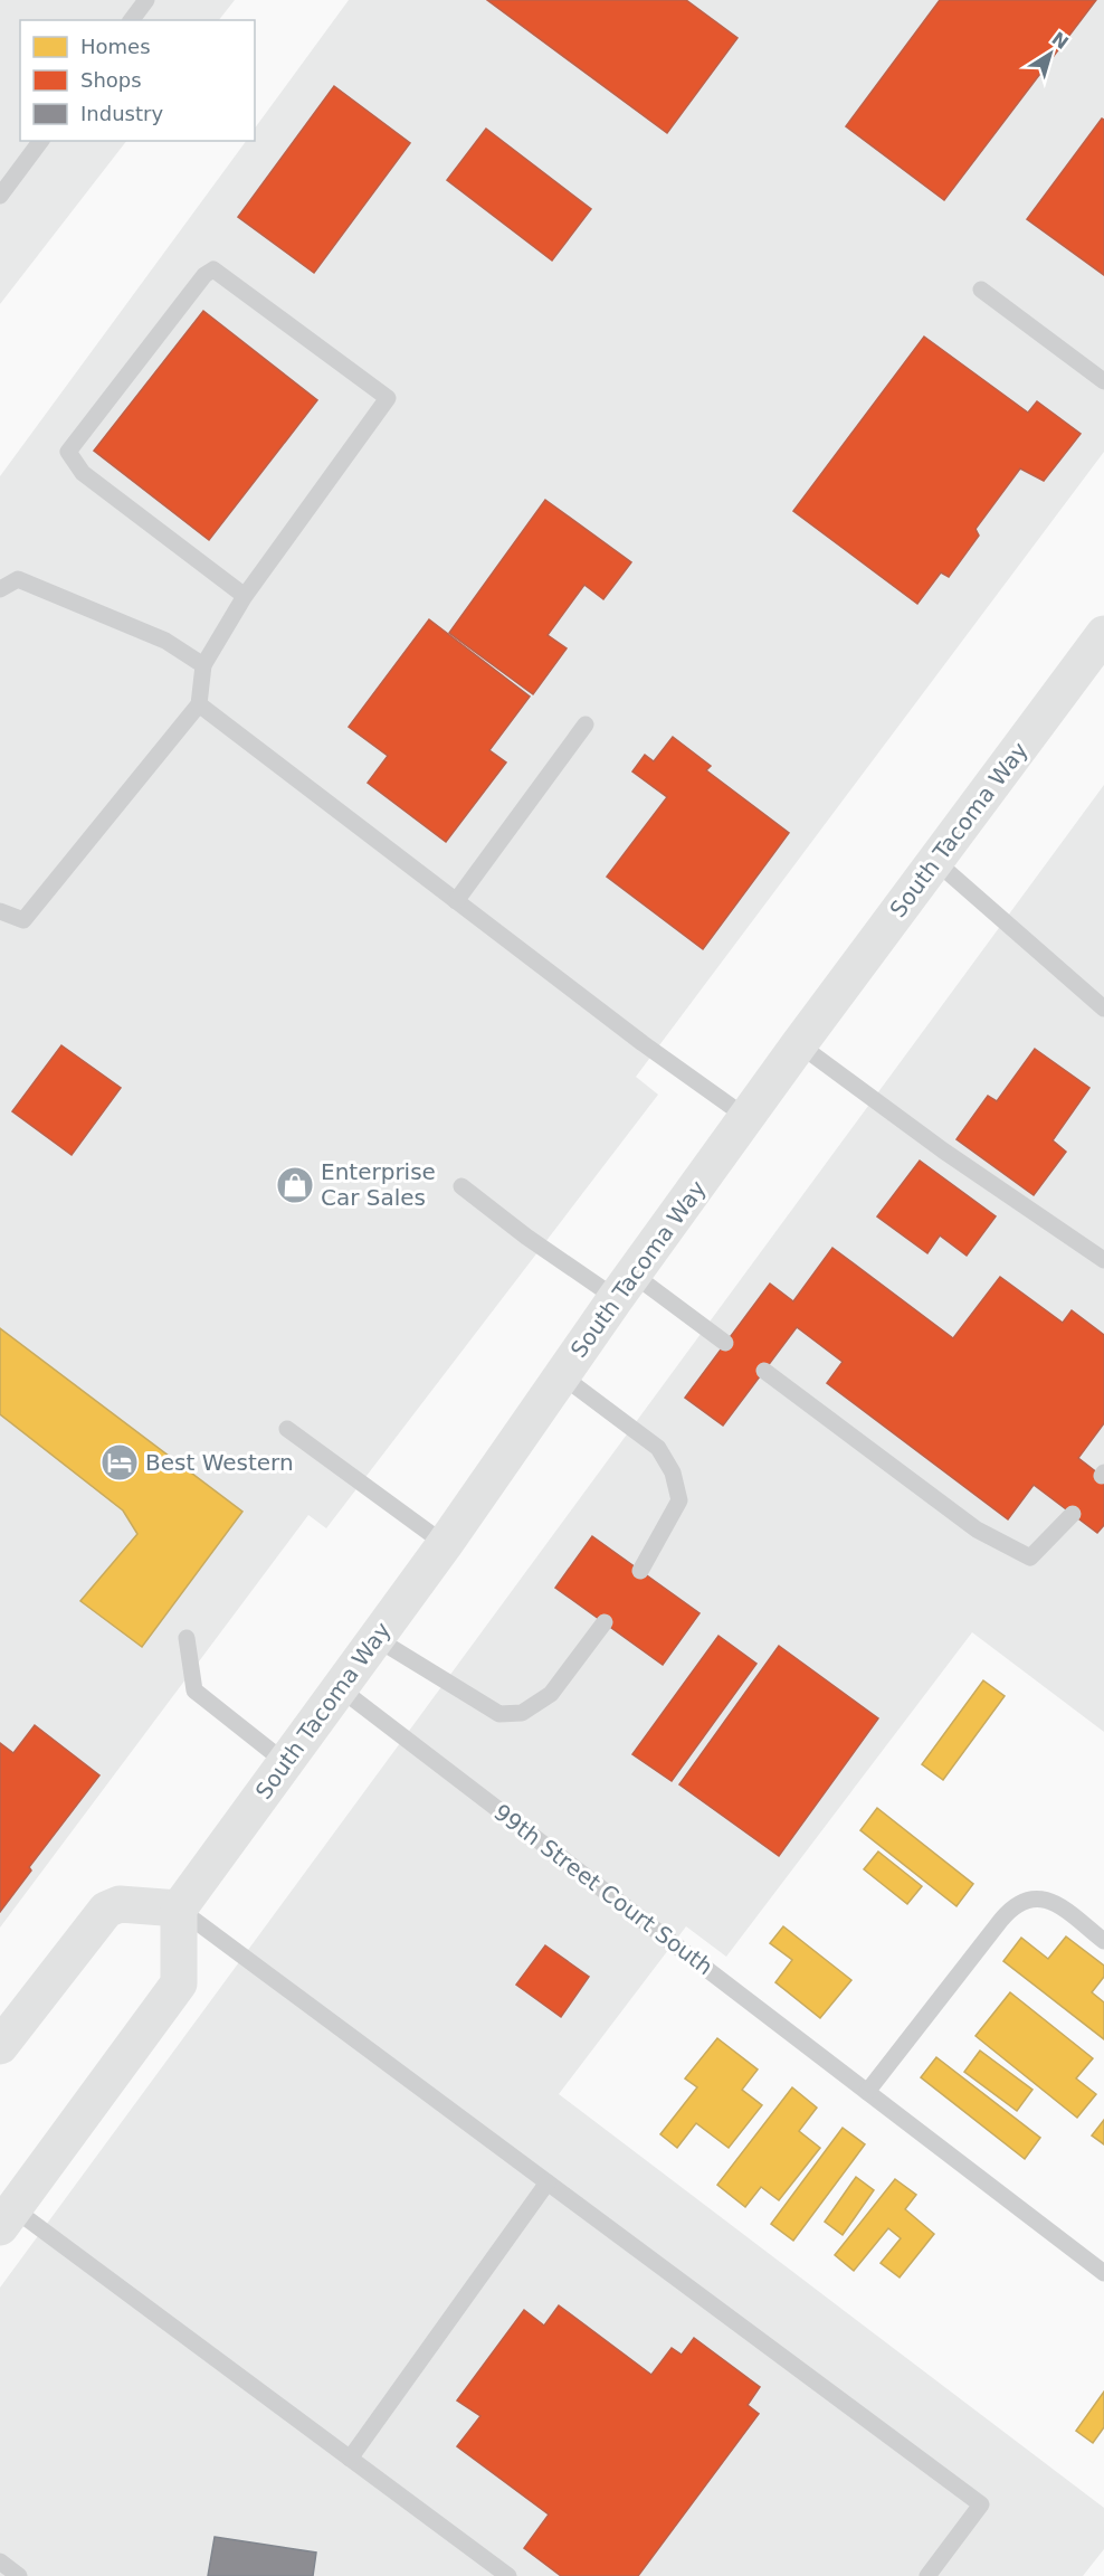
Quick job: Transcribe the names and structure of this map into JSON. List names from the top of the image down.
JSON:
{
  "streets": {
    "main road": ["South Tacoma Way"],
    "lane": ["99th Street Court South"]
  },
  "crossings": [
    ["South Tacoma Way", "99th Street Court South"]
  ],
  "places": {
    "shop": ["Enterprise Car Sales"],
    "hotel": ["Best Western"]
  },
  "legend": ["Homes", "Shops", "Industry"],
  "north": "top right"
}
